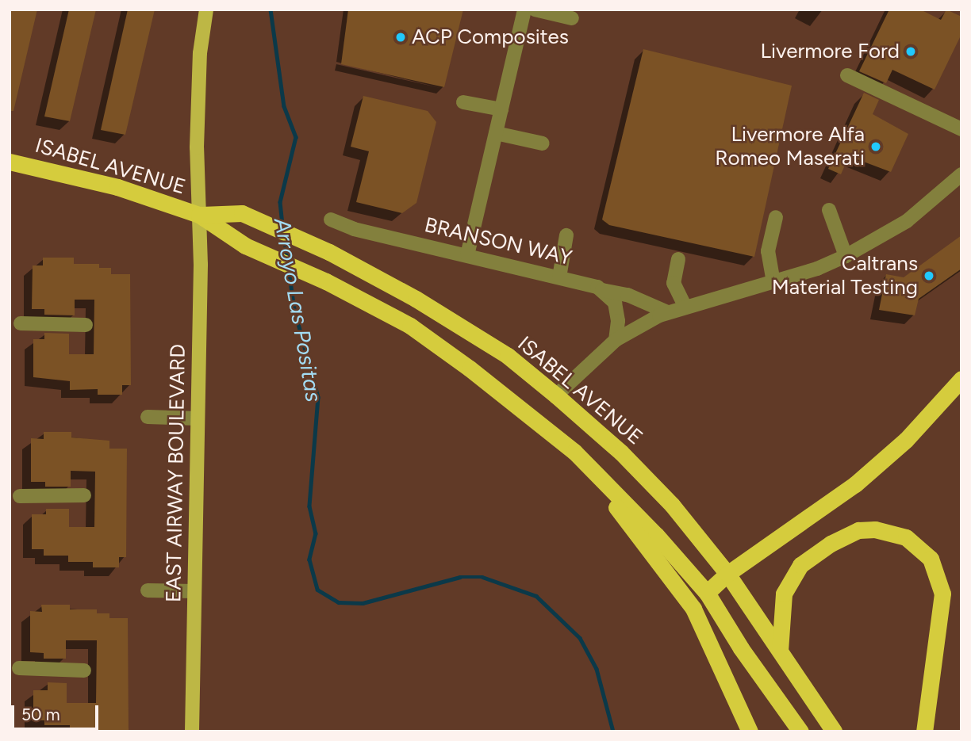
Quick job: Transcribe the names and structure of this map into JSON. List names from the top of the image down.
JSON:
{
  "streets": {
    "highway": ["ISABEL AVENUE"],
    "main road": ["EAST AIRWAY BOULEVARD"],
    "street": ["BRANSON WAY"]
  },
  "crossings": [
    ["ISABEL AVENUE", "EAST AIRWAY BOULEVARD"]
  ],
  "water": ["Arroyo Las Positas"],
  "places": [
    "ACP Composites",
    "Livermore Ford",
    "Livermore Alfa Romeo Maserati",
    "Caltrans Material Testing"
  ],
  "scale_bar": "50 m"
}
